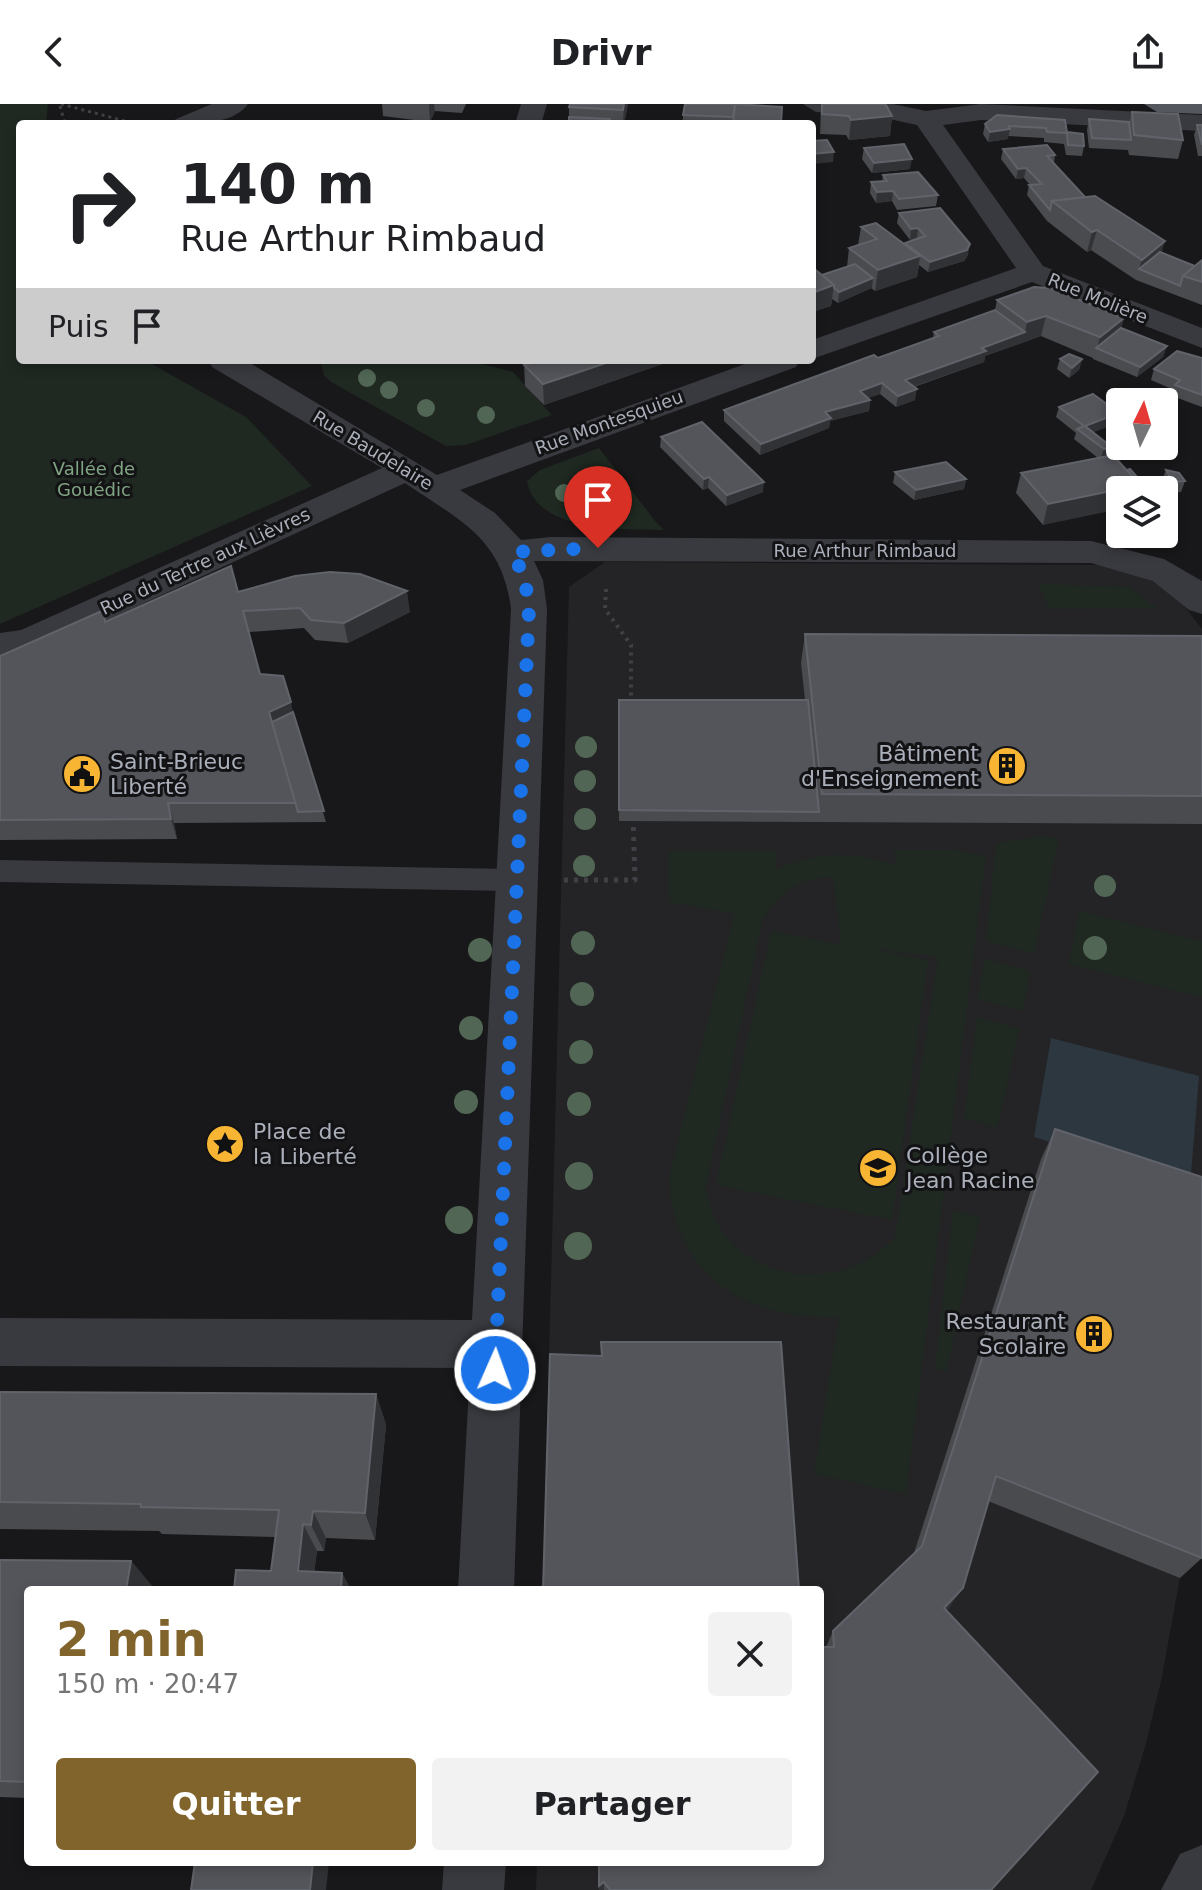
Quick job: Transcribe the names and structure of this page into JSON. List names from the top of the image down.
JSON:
{
  "streets": {
    "street": [
      "Rue Molière",
      "Rue Montesquieu",
      "Rue Baudelaire",
      "Rue Arthur Rimbaud",
      "Rue du Tertre aux Lièvres"
    ]
  },
  "crossings": [
    ["Rue Montesquieu", "Rue Baudelaire"],
    ["Rue Montesquieu", "Rue du Tertre aux Lièvres"],
    ["Rue Baudelaire", "Rue Arthur Rimbaud"],
    ["Rue Baudelaire", "Rue du Tertre aux Lièvres"]
  ],
  "parks": ["Vallée de Gouédic"],
  "places": {
    "building": ["Bâtiment d'Enseignement", "Restaurant Scolaire"],
    "public building": ["Saint-Brieuc Liberté"],
    "place": ["Place de la Liberté"],
    "school or university": ["Collège Jean Racine"]
  },
  "north": "top",
  "page": {
    "header": "Drivr",
    "turn": ["140 m", "Rue Arthur Rimbaud"],
    "then": "Puis",
    "heading": ["2 min", "150 m · 20:47"],
    "buttons": ["Quitter", "Partager"]
  }
}
